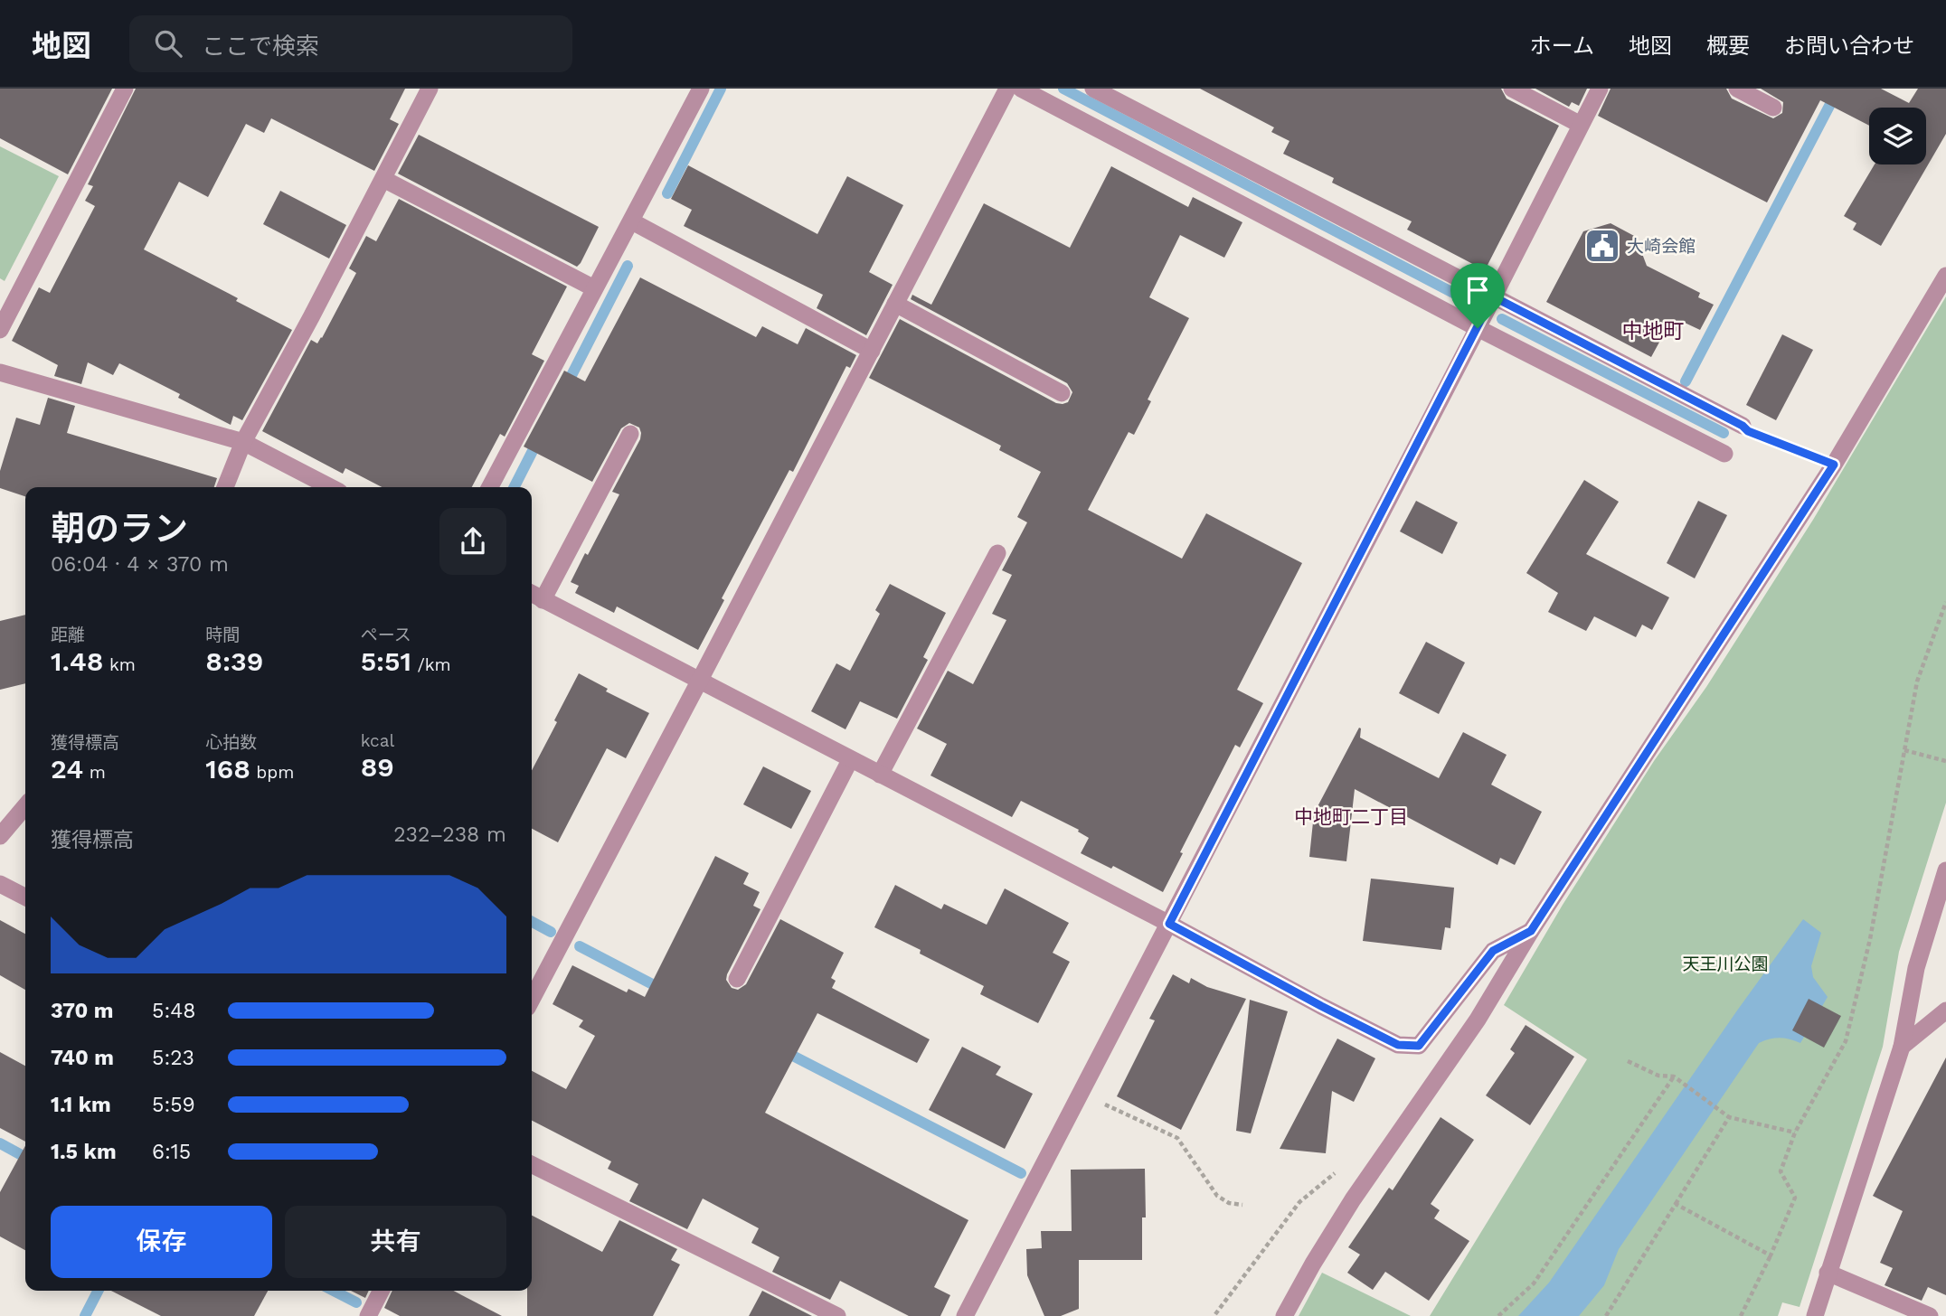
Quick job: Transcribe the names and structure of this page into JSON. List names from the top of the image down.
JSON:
{
  "districts": ["中地町", "中地町二丁目"],
  "parks": ["天王川公園"],
  "places": {
    "public building": ["大崎会館"]
  },
  "page": {
    "header": "地図",
    "search": "ここで検索",
    "nav": [
      "ホーム",
      "地図",
      "概要",
      "お問い合わせ"
    ],
    "heading": ["朝のラン", "06:04 · 4 × 370 m"],
    "stats": [
      ["距離", "1.48 km"],
      ["時間", "8:39"],
      ["ペース", "5:51 /km"],
      ["獲得標高", "24 m"],
      ["心拍数", "168 bpm"],
      ["kcal", "89"]
    ],
    "chart": ["獲得標高", "232–238 m"],
    "list": [
      {
        "name": "370 m",
        "note": "5:48"
      },
      {
        "name": "740 m",
        "note": "5:23"
      },
      {
        "name": "1.1 km",
        "note": "5:59"
      },
      {
        "name": "1.5 km",
        "note": "6:15"
      }
    ],
    "buttons": ["保存", "共有"]
  }
}
